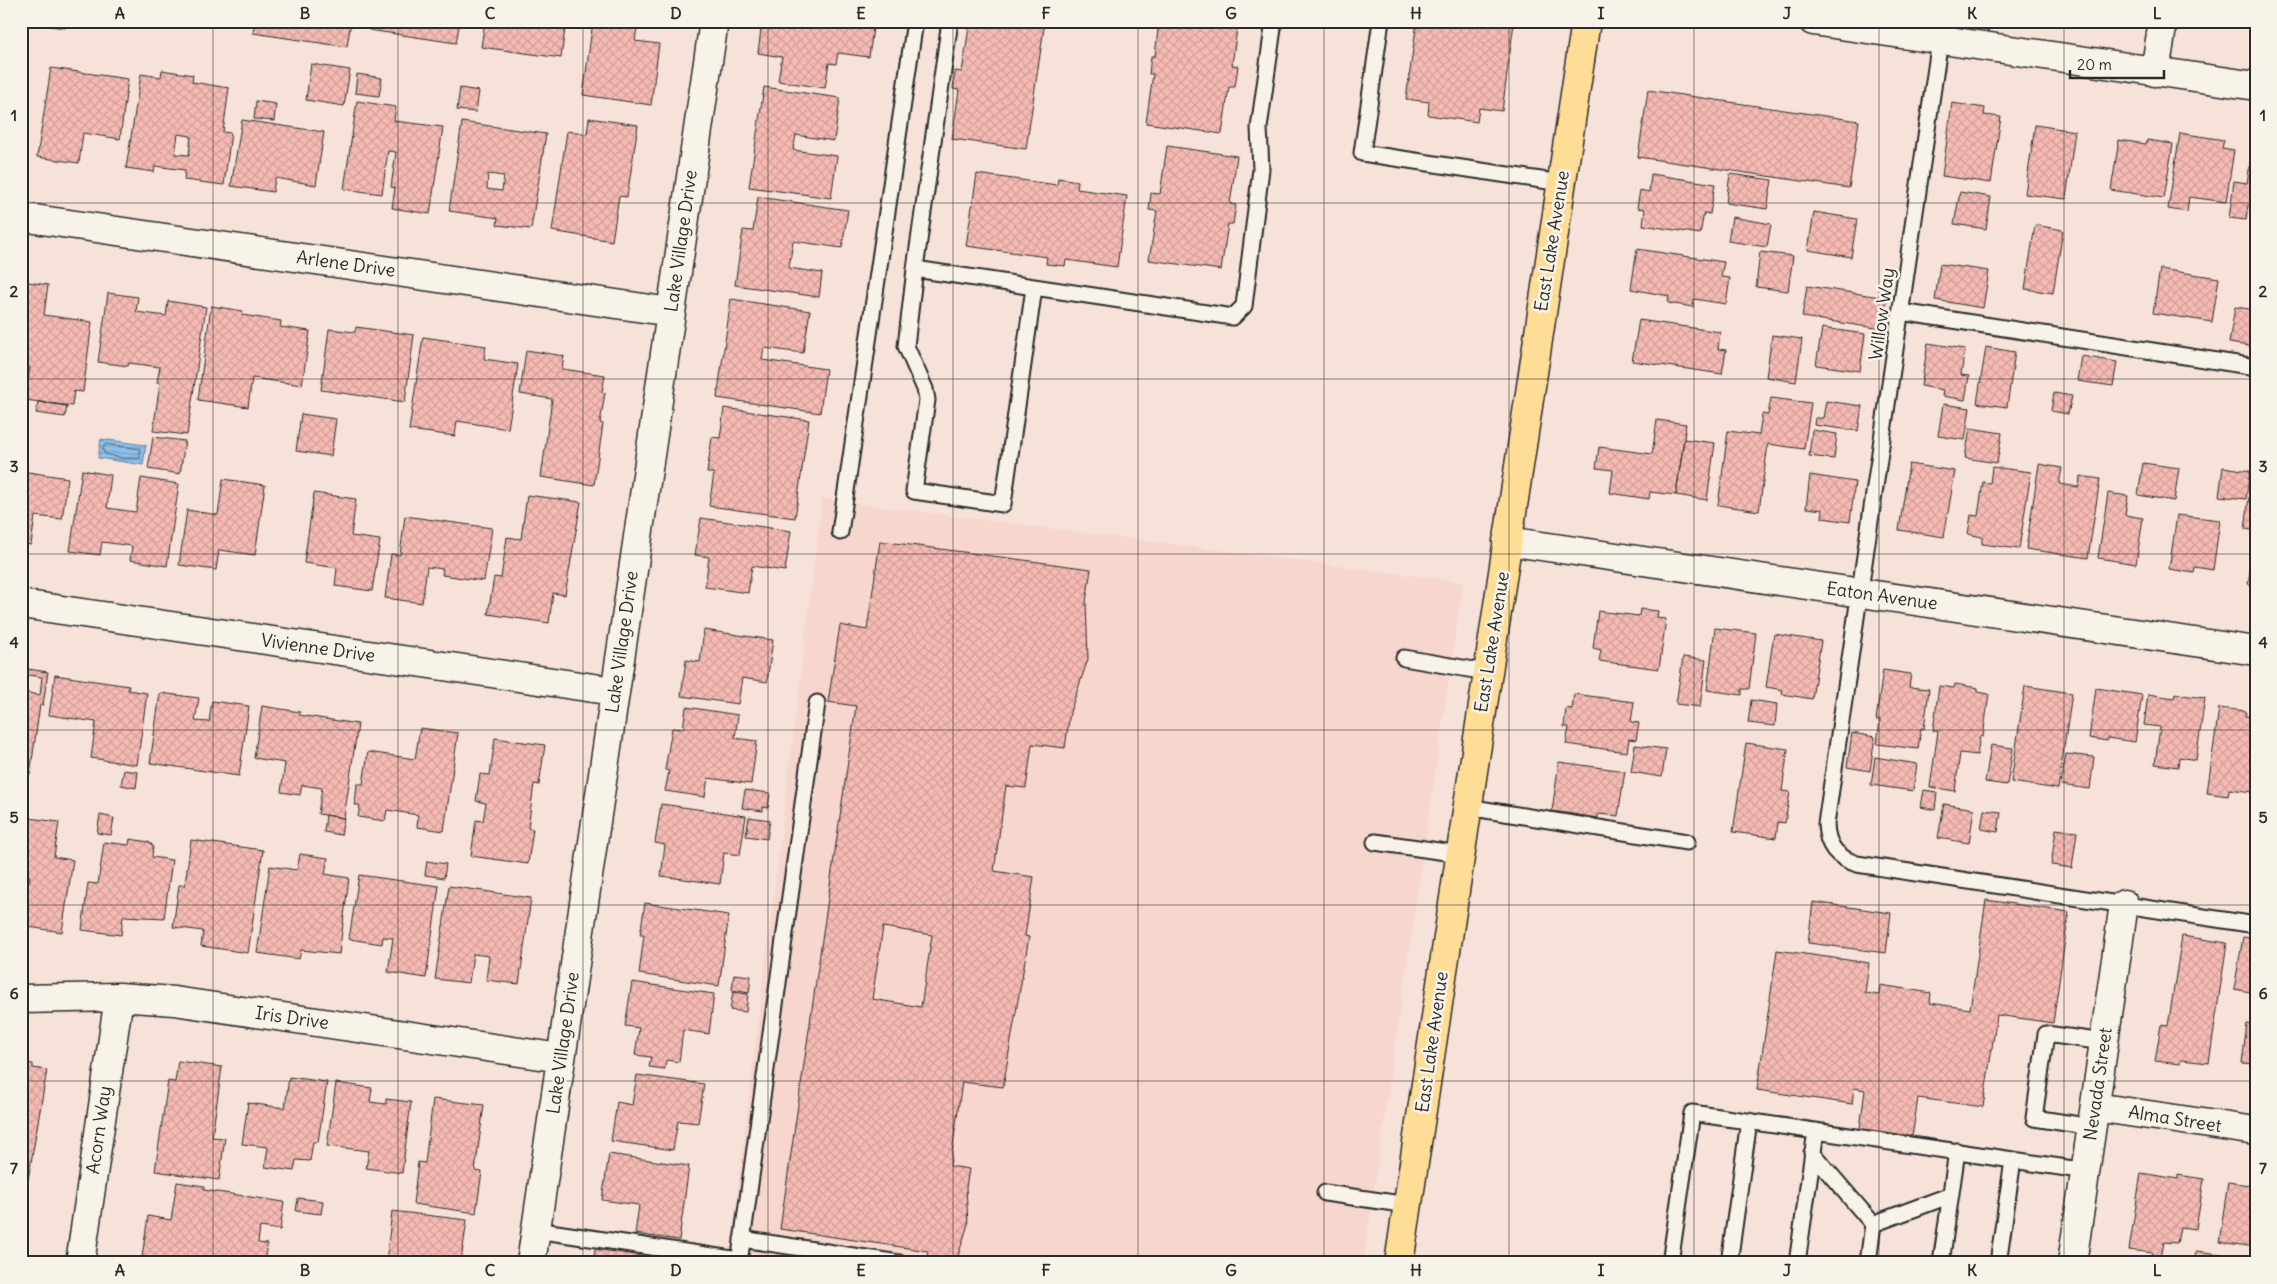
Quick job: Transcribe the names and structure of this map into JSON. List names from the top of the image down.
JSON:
{
  "streets": {
    "main road": ["East Lake Avenue"],
    "street": [
      "Lake Village Drive",
      "Arlene Drive",
      "Eaton Avenue",
      "Vivienne Drive",
      "Iris Drive",
      "Nevada Street",
      "Alma Street",
      "Acorn Way"
    ],
    "lane": ["Willow Way"]
  },
  "crossings": [
    ["Lake Village Drive", "Arlene Drive"],
    ["Lake Village Drive", "Vivienne Drive"],
    ["Lake Village Drive", "Iris Drive"],
    ["East Lake Avenue", "Eaton Avenue"],
    ["Willow Way", "Eaton Avenue"],
    ["Willow Way", "Nevada Street"],
    ["Iris Drive", "Acorn Way"],
    ["Nevada Street", "Alma Street"]
  ],
  "scale_bar": "20 m",
  "grid": {
    "columns": [
      "A",
      "B",
      "C",
      "D",
      "E",
      "F",
      "G",
      "H",
      "I",
      "J",
      "K",
      "L"
    ],
    "rows": [
      "1",
      "2",
      "3",
      "4",
      "5",
      "6",
      "7"
    ]
  }
}
